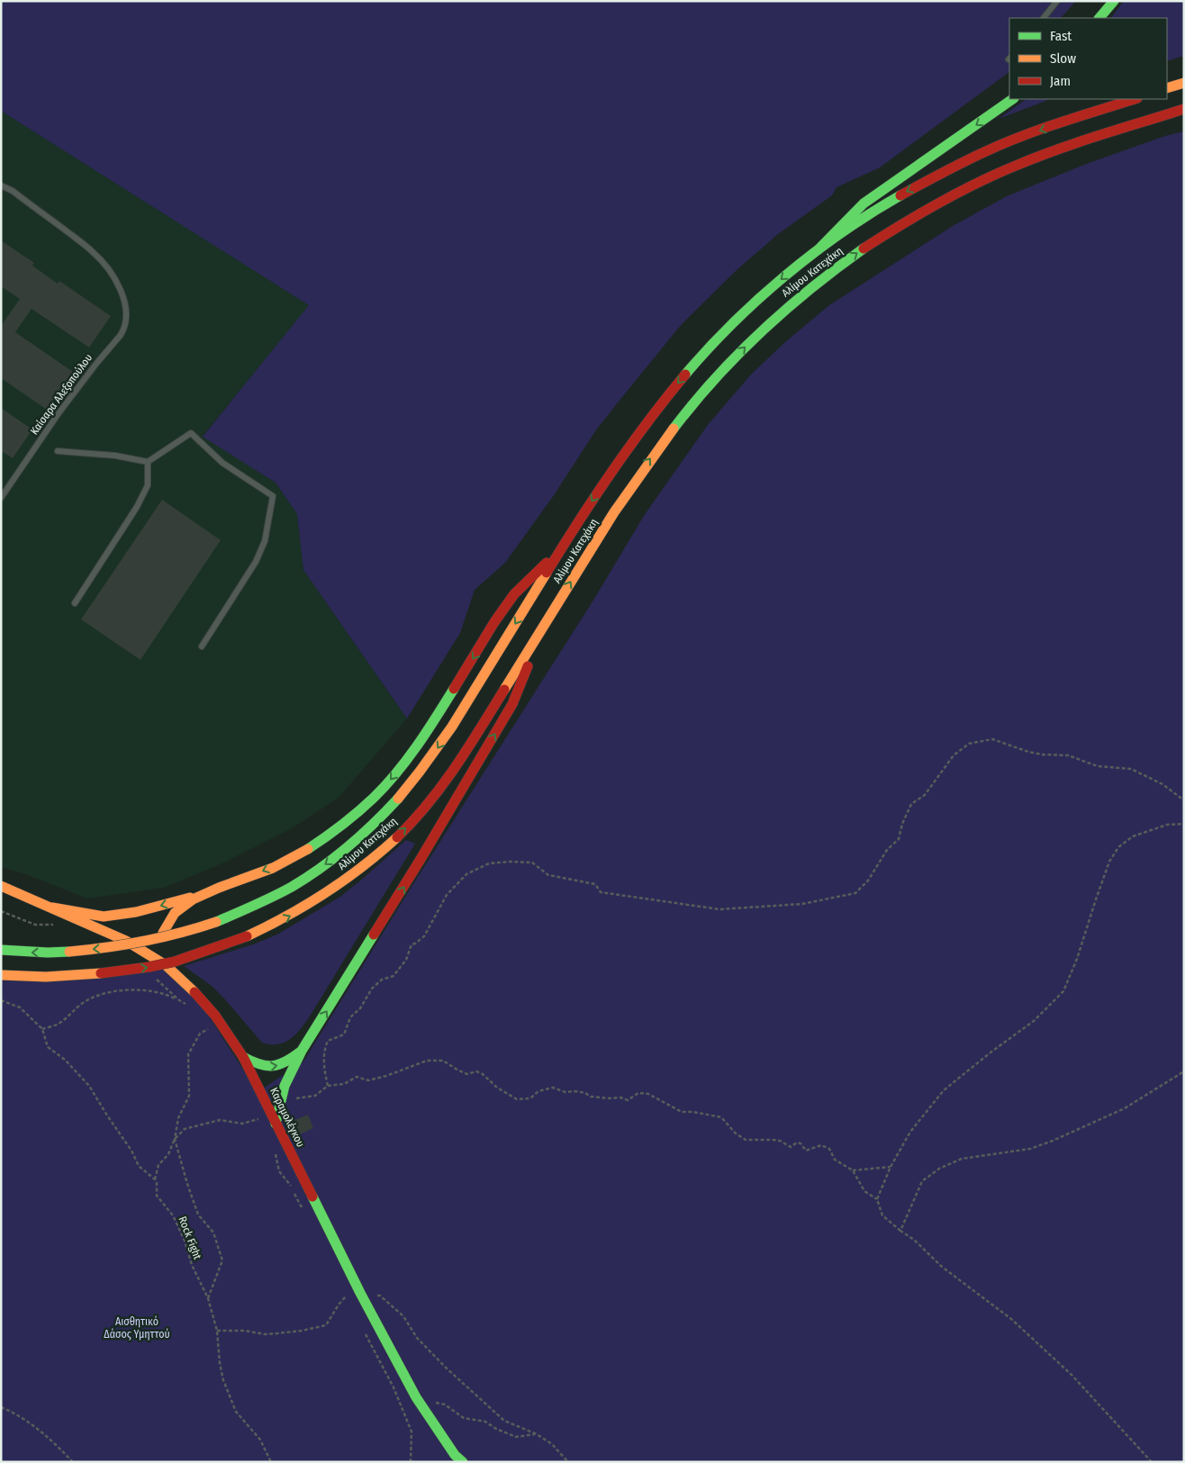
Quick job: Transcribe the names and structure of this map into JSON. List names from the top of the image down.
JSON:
{
  "streets": {
    "main road": ["Αλίμου Κατεχάκη", "Καραμολέγκου"],
    "lane": ["Καίσαρα Αλεξοπούλου"],
    "path": ["Rock Fight"]
  },
  "parks": ["Αισθητικό Δάσος Υμηττού"],
  "legend": ["Fast", "Slow", "Jam"]
}
